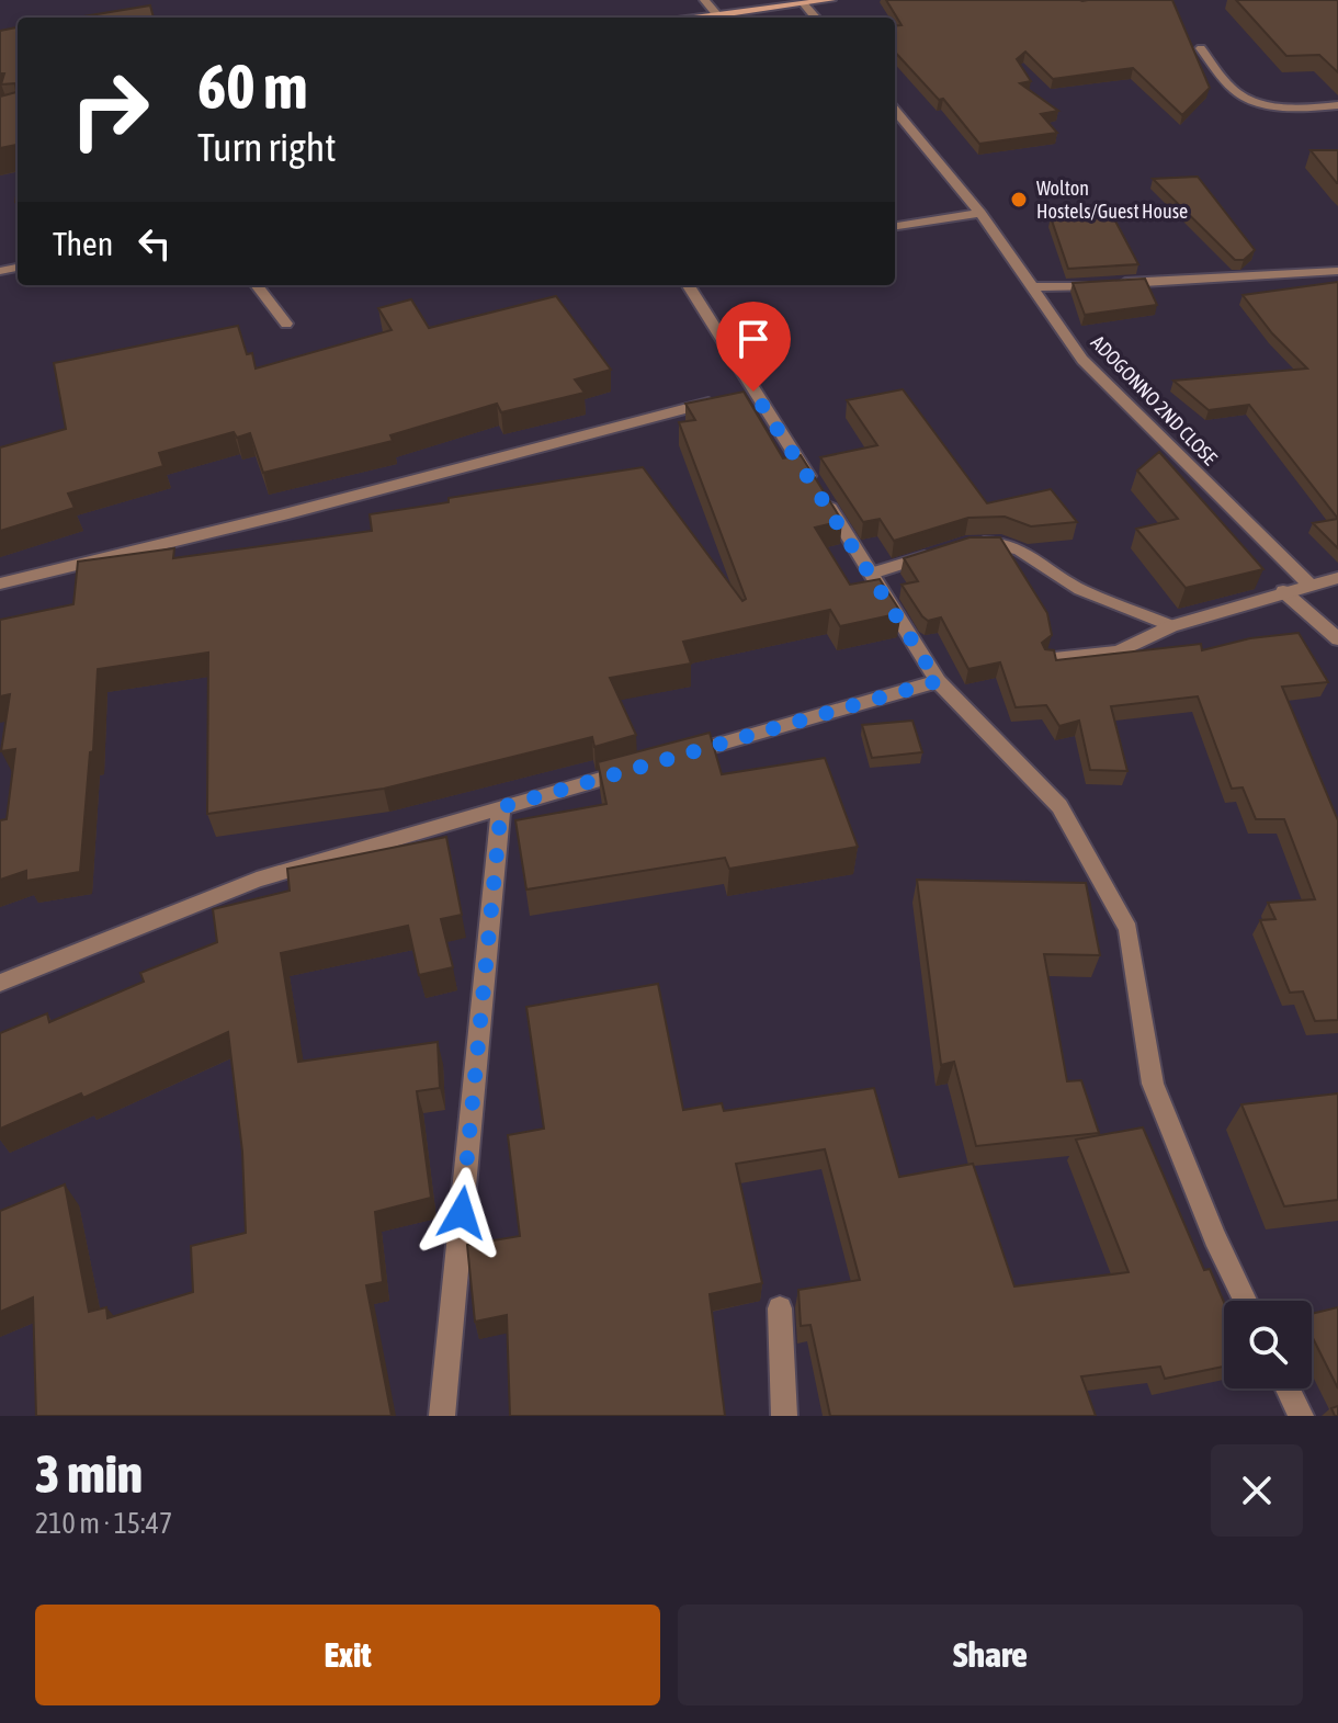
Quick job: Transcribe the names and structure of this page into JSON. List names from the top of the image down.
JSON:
{
  "streets": {
    "street": ["ADOGONNO 2ND CLOSE"]
  },
  "places": ["Wolton Hostels/Guest House"],
  "page": {
    "turn": ["60 m", "Turn right"],
    "then": "Then",
    "heading": ["3 min", "210 m · 15:47"],
    "buttons": ["Exit", "Share"]
  }
}
